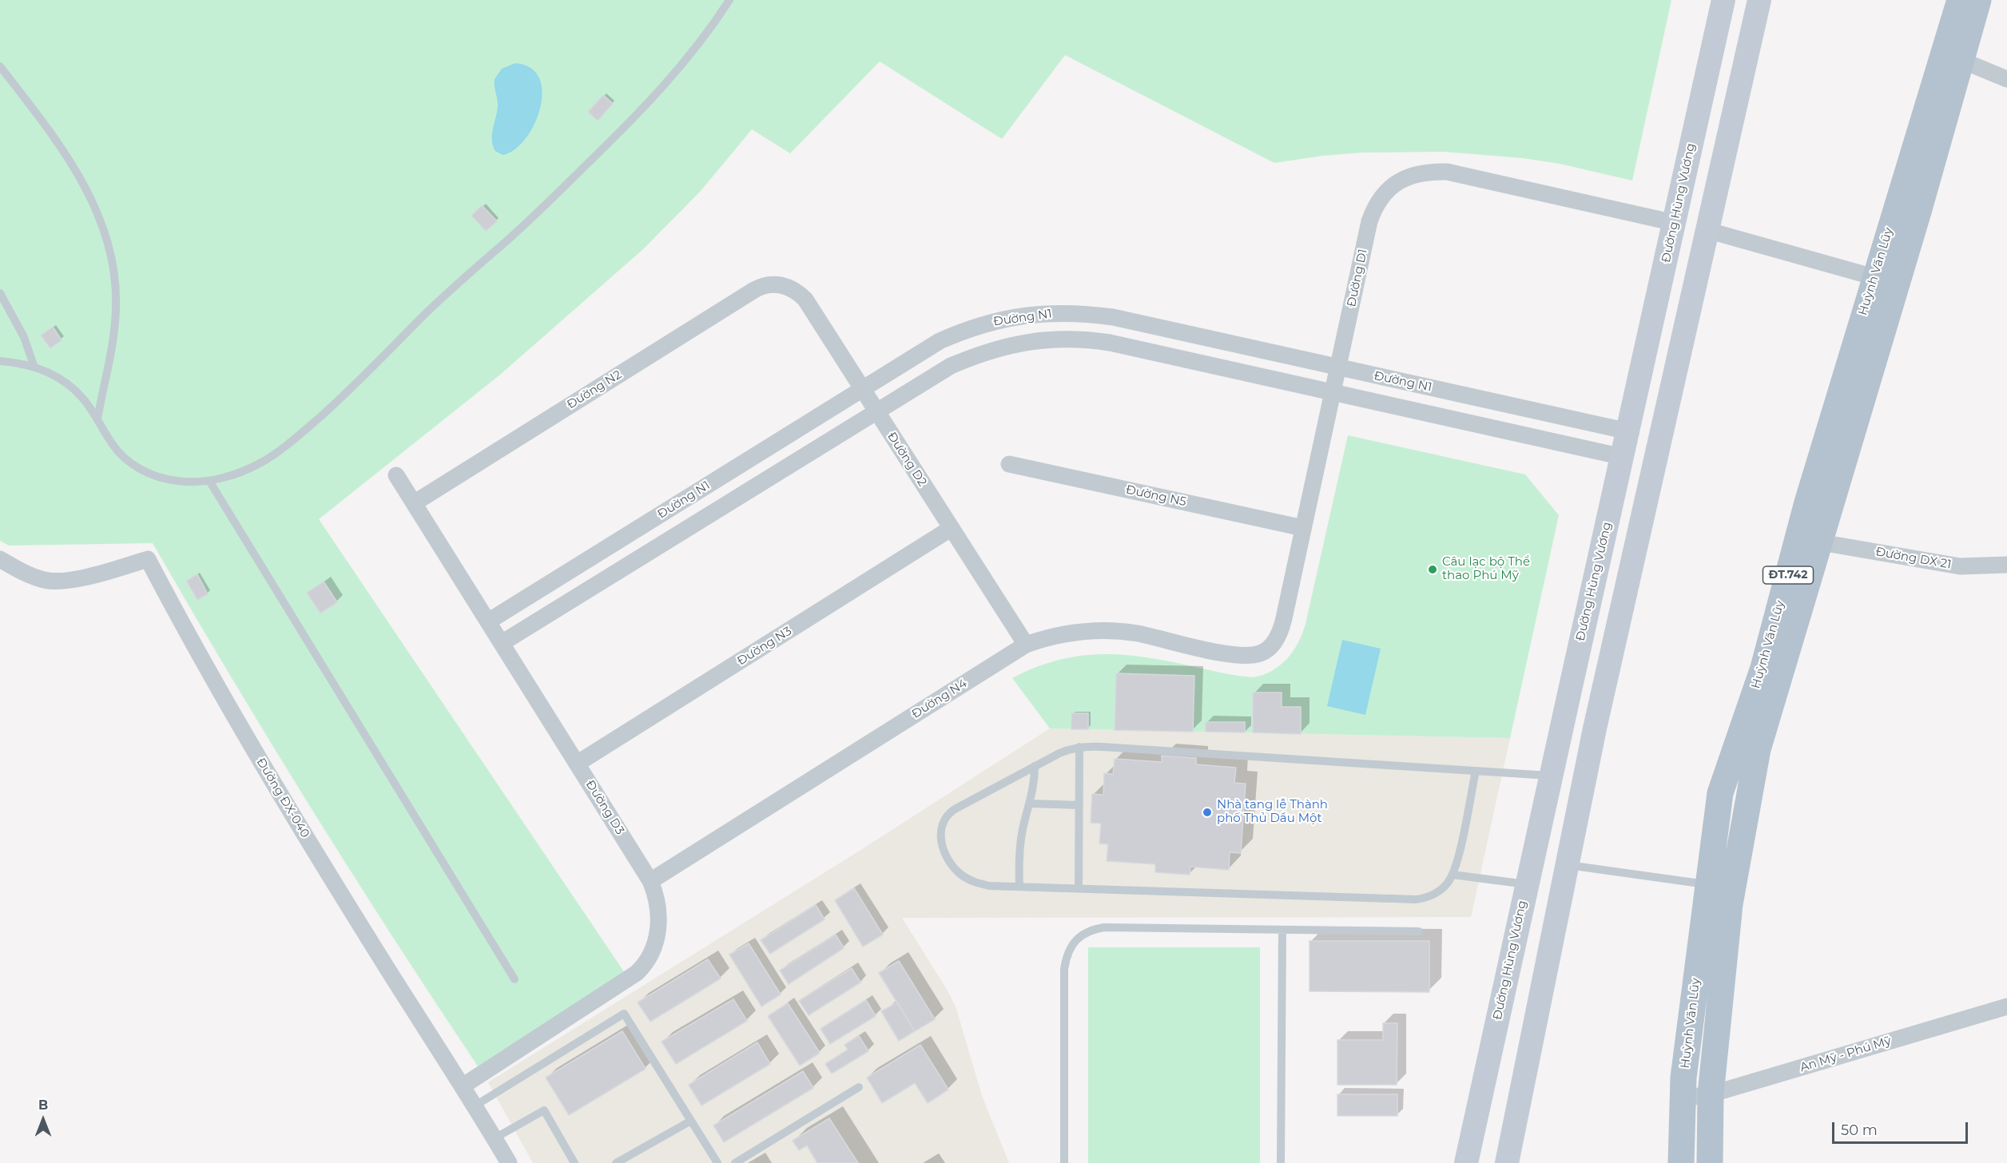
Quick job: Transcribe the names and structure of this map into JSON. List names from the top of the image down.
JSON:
{
  "streets": {
    "main road": ["Đường Hùng Vương", "Huỳnh Văn Lũy", "ĐT.742"],
    "street": [
      "Đường D1",
      "Đường N1",
      "Đường N2",
      "Đường D2",
      "Đường N5",
      "Đường DX 21",
      "Đường N3",
      "Đường N4",
      "Đường ĐX-040",
      "Đường D3",
      "An Mỹ - Phú Mỹ"
    ]
  },
  "crossings": [
    ["Đường Hùng Vương", "Đường D1"],
    ["Đường Hùng Vương", "Đường N1"],
    ["Huỳnh Văn Lũy", "Đường DX 21"],
    ["Huỳnh Văn Lũy", "An Mỹ - Phú Mỹ"],
    ["Đường D1", "Đường N1"],
    ["Đường D1", "Đường N5"],
    ["Đường D1", "Đường N4"],
    ["Đường N1", "Đường D2"],
    ["Đường N1", "Đường D3"],
    ["Đường N2", "Đường D2"],
    ["Đường N2", "Đường D3"],
    ["Đường D2", "Đường N3"],
    ["Đường D2", "Đường N4"],
    ["Đường N3", "Đường D3"],
    ["Đường N4", "Đường D3"],
    ["Đường ĐX-040", "Đường D3"]
  ],
  "places": ["Câu lạc bộ Thể thao Phú Mỹ", "Nhà tang lễ Thành phố Thủ Dầu Một"],
  "scale_bar": "50 m",
  "north": "top"
}
